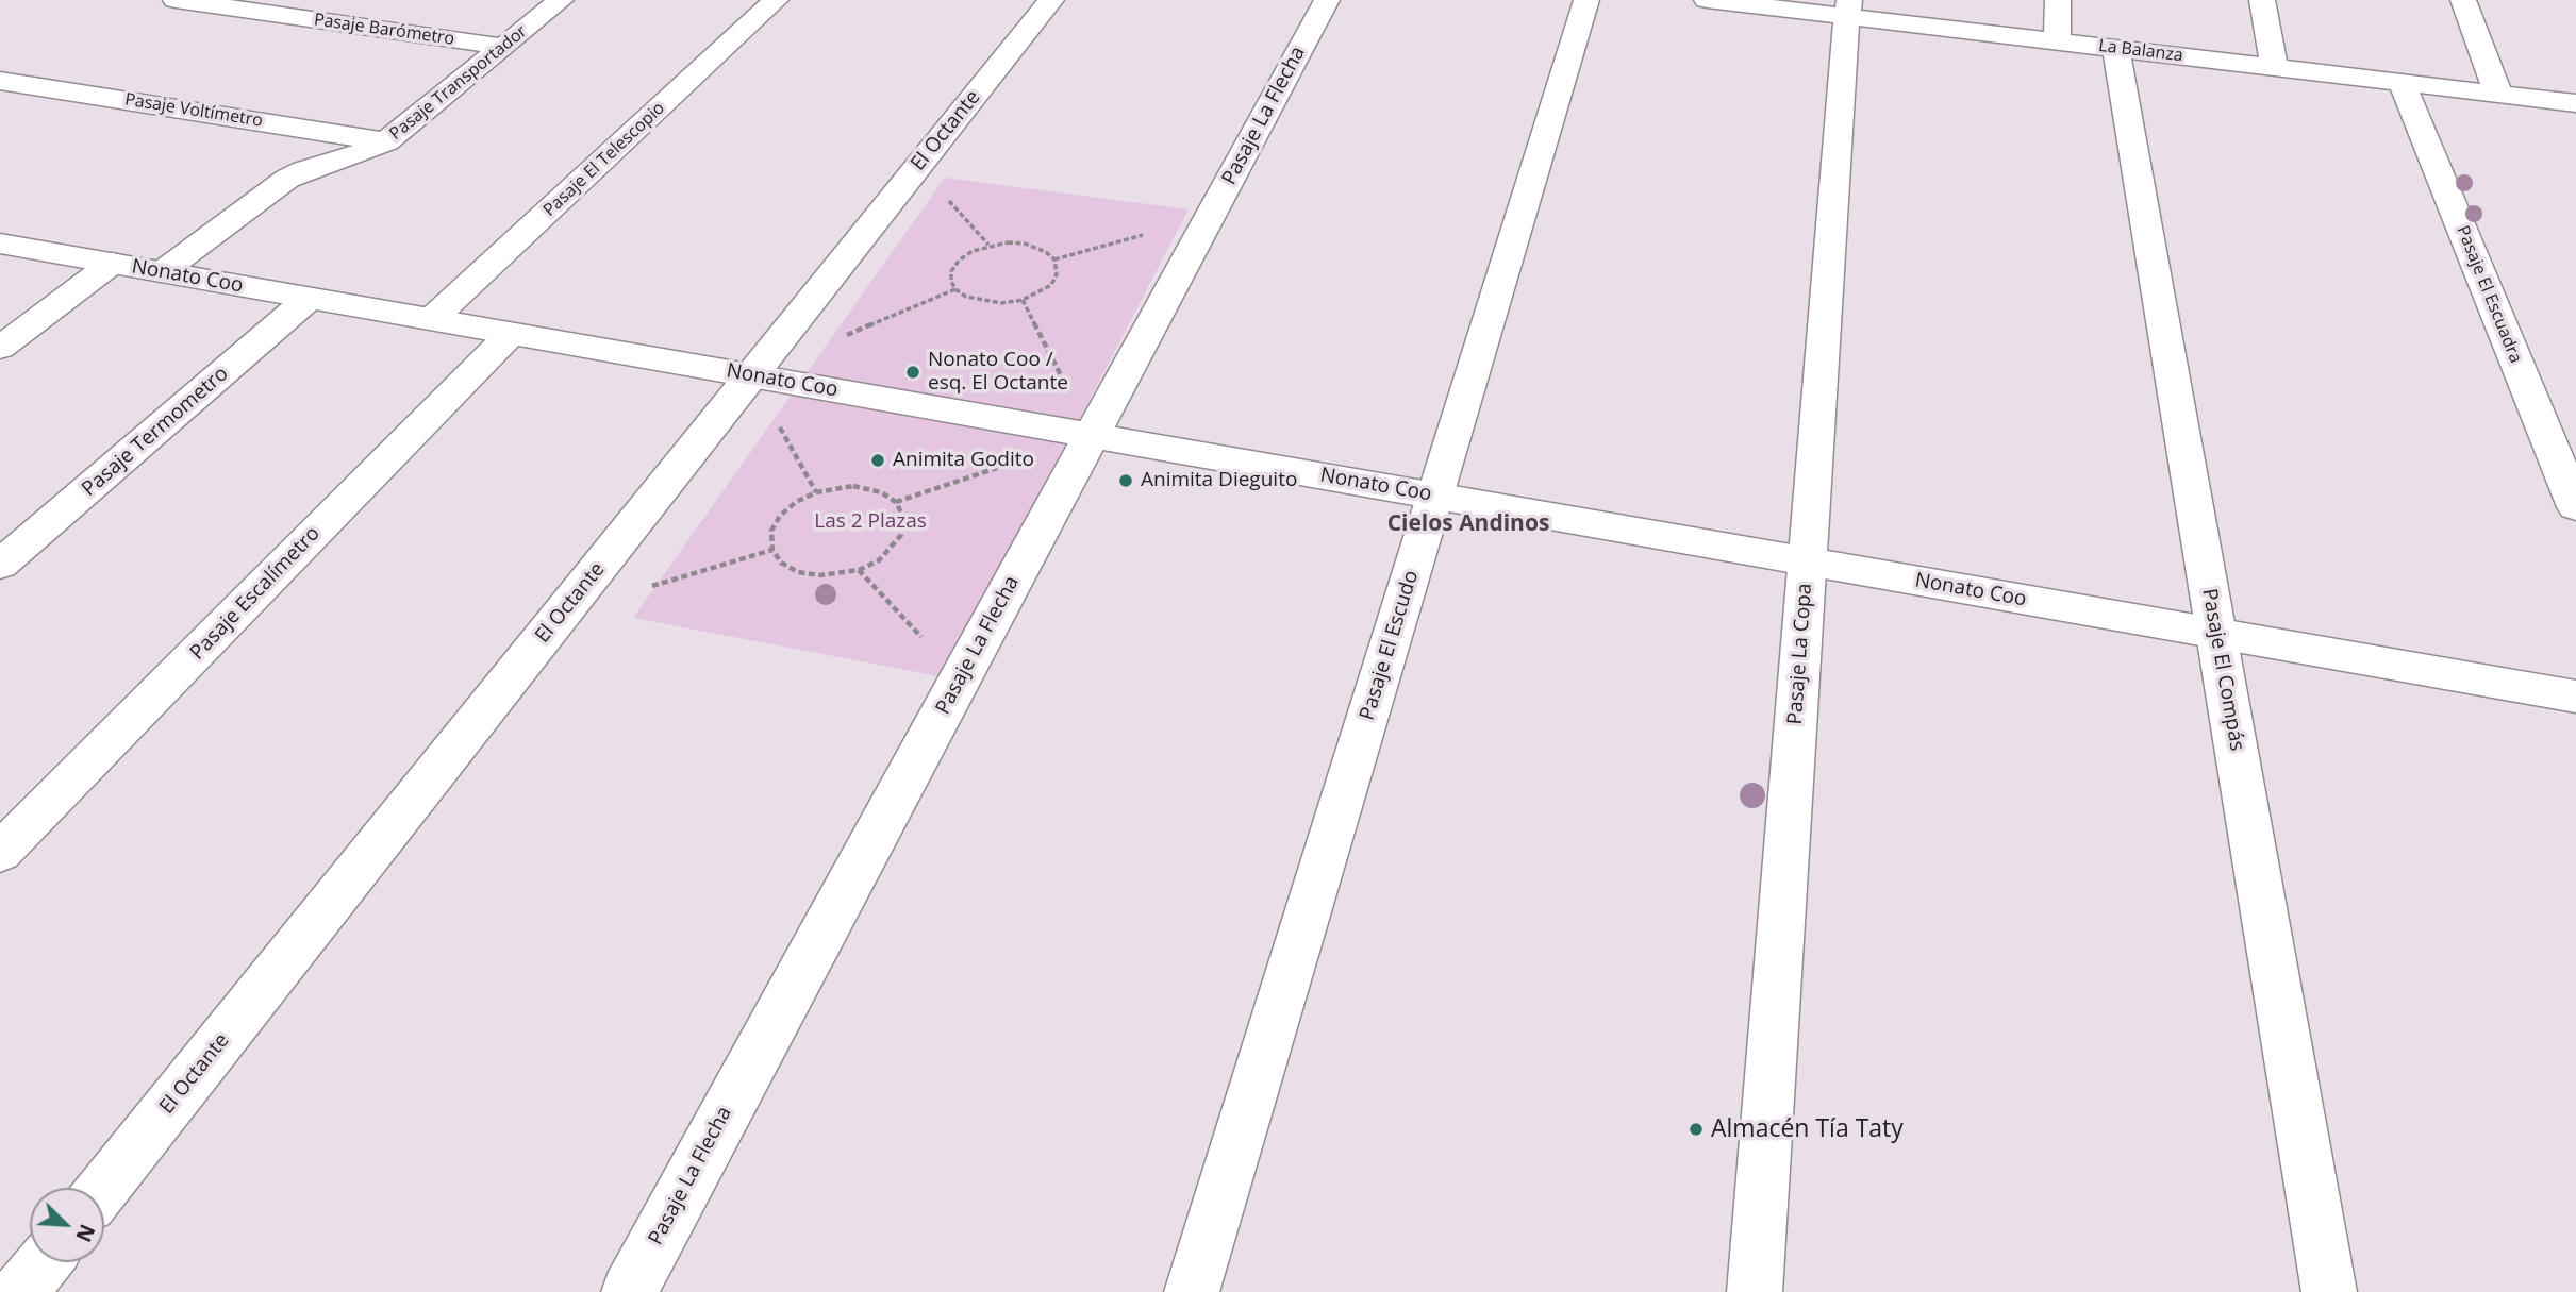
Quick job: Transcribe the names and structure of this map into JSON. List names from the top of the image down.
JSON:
{
  "streets": {
    "street": [
      "Pasaje Barómetro",
      "La Balanza",
      "Pasaje Transportador",
      "Pasaje Voltímetro",
      "Pasaje La Flecha",
      "El Octante",
      "Pasaje El Telescopio",
      "Nonato Coo",
      "Pasaje El Escuadra",
      "Pasaje Termometro",
      "Pasaje Escalímetro",
      "Pasaje El Escudo",
      "Pasaje La Copa",
      "Pasaje El Compás"
    ]
  },
  "crossings": [
    ["Pasaje Barómetro", "Pasaje Transportador"],
    ["La Balanza", "Pasaje El Escuadra"],
    ["La Balanza", "Pasaje La Copa"],
    ["La Balanza", "Pasaje El Compás"],
    ["Pasaje Transportador", "Pasaje Voltímetro"],
    ["Pasaje Transportador", "Nonato Coo"],
    ["Pasaje La Flecha", "Nonato Coo"],
    ["El Octante", "Nonato Coo"],
    ["Pasaje El Telescopio", "Nonato Coo"],
    ["Nonato Coo", "Pasaje Termometro"],
    ["Nonato Coo", "Pasaje Escalímetro"],
    ["Nonato Coo", "Pasaje El Escudo"],
    ["Nonato Coo", "Pasaje La Copa"],
    ["Nonato Coo", "Pasaje El Compás"]
  ],
  "districts": ["Cielos Andinos"],
  "parks": ["Las 2 Plazas"],
  "places": [
    "Nonato Coo / esq. El Octante",
    "Animita Godito",
    "Animita Dieguito",
    "Almacén Tía Taty"
  ],
  "north": "bottom right"
}
